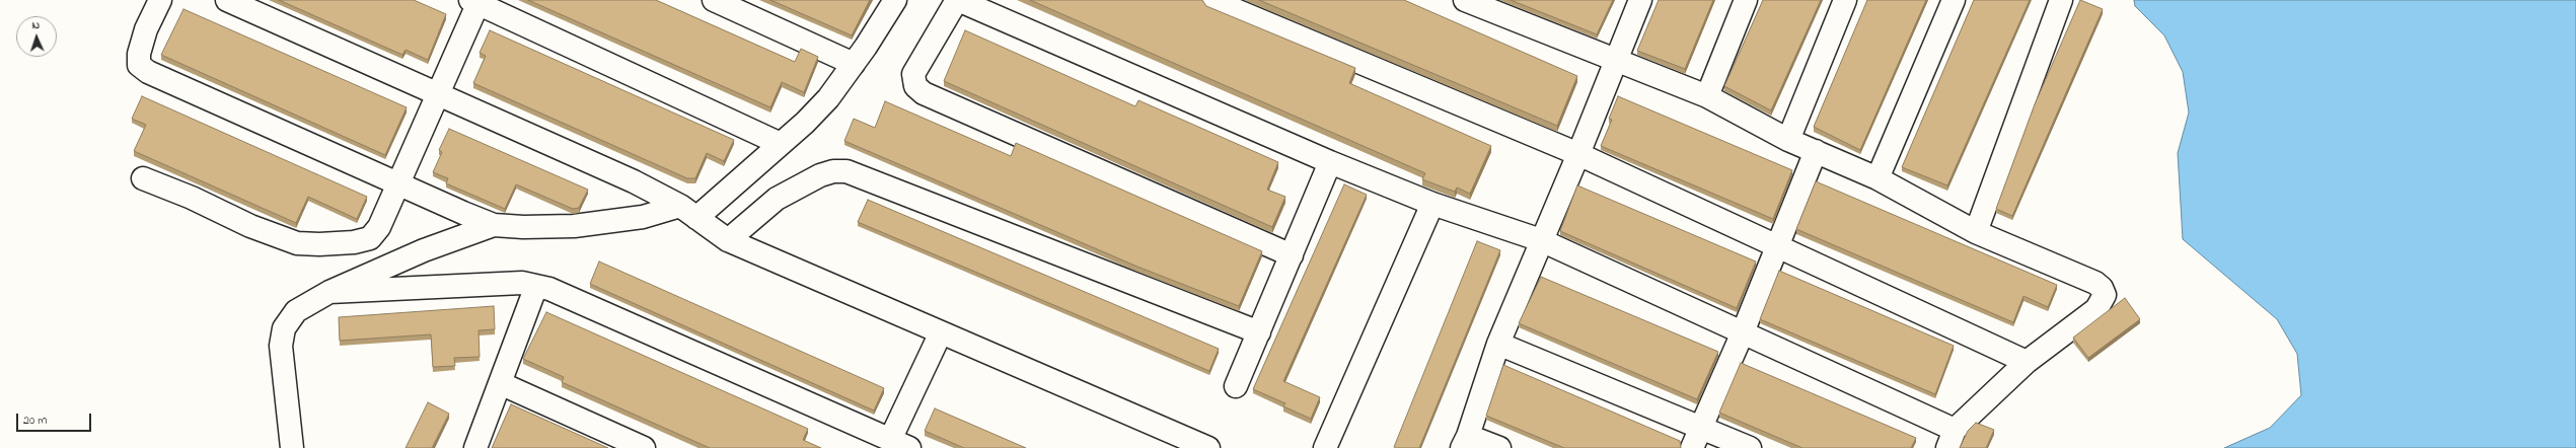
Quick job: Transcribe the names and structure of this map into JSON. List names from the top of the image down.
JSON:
{
  "scale_bar": "20 m",
  "north": "top"
}
